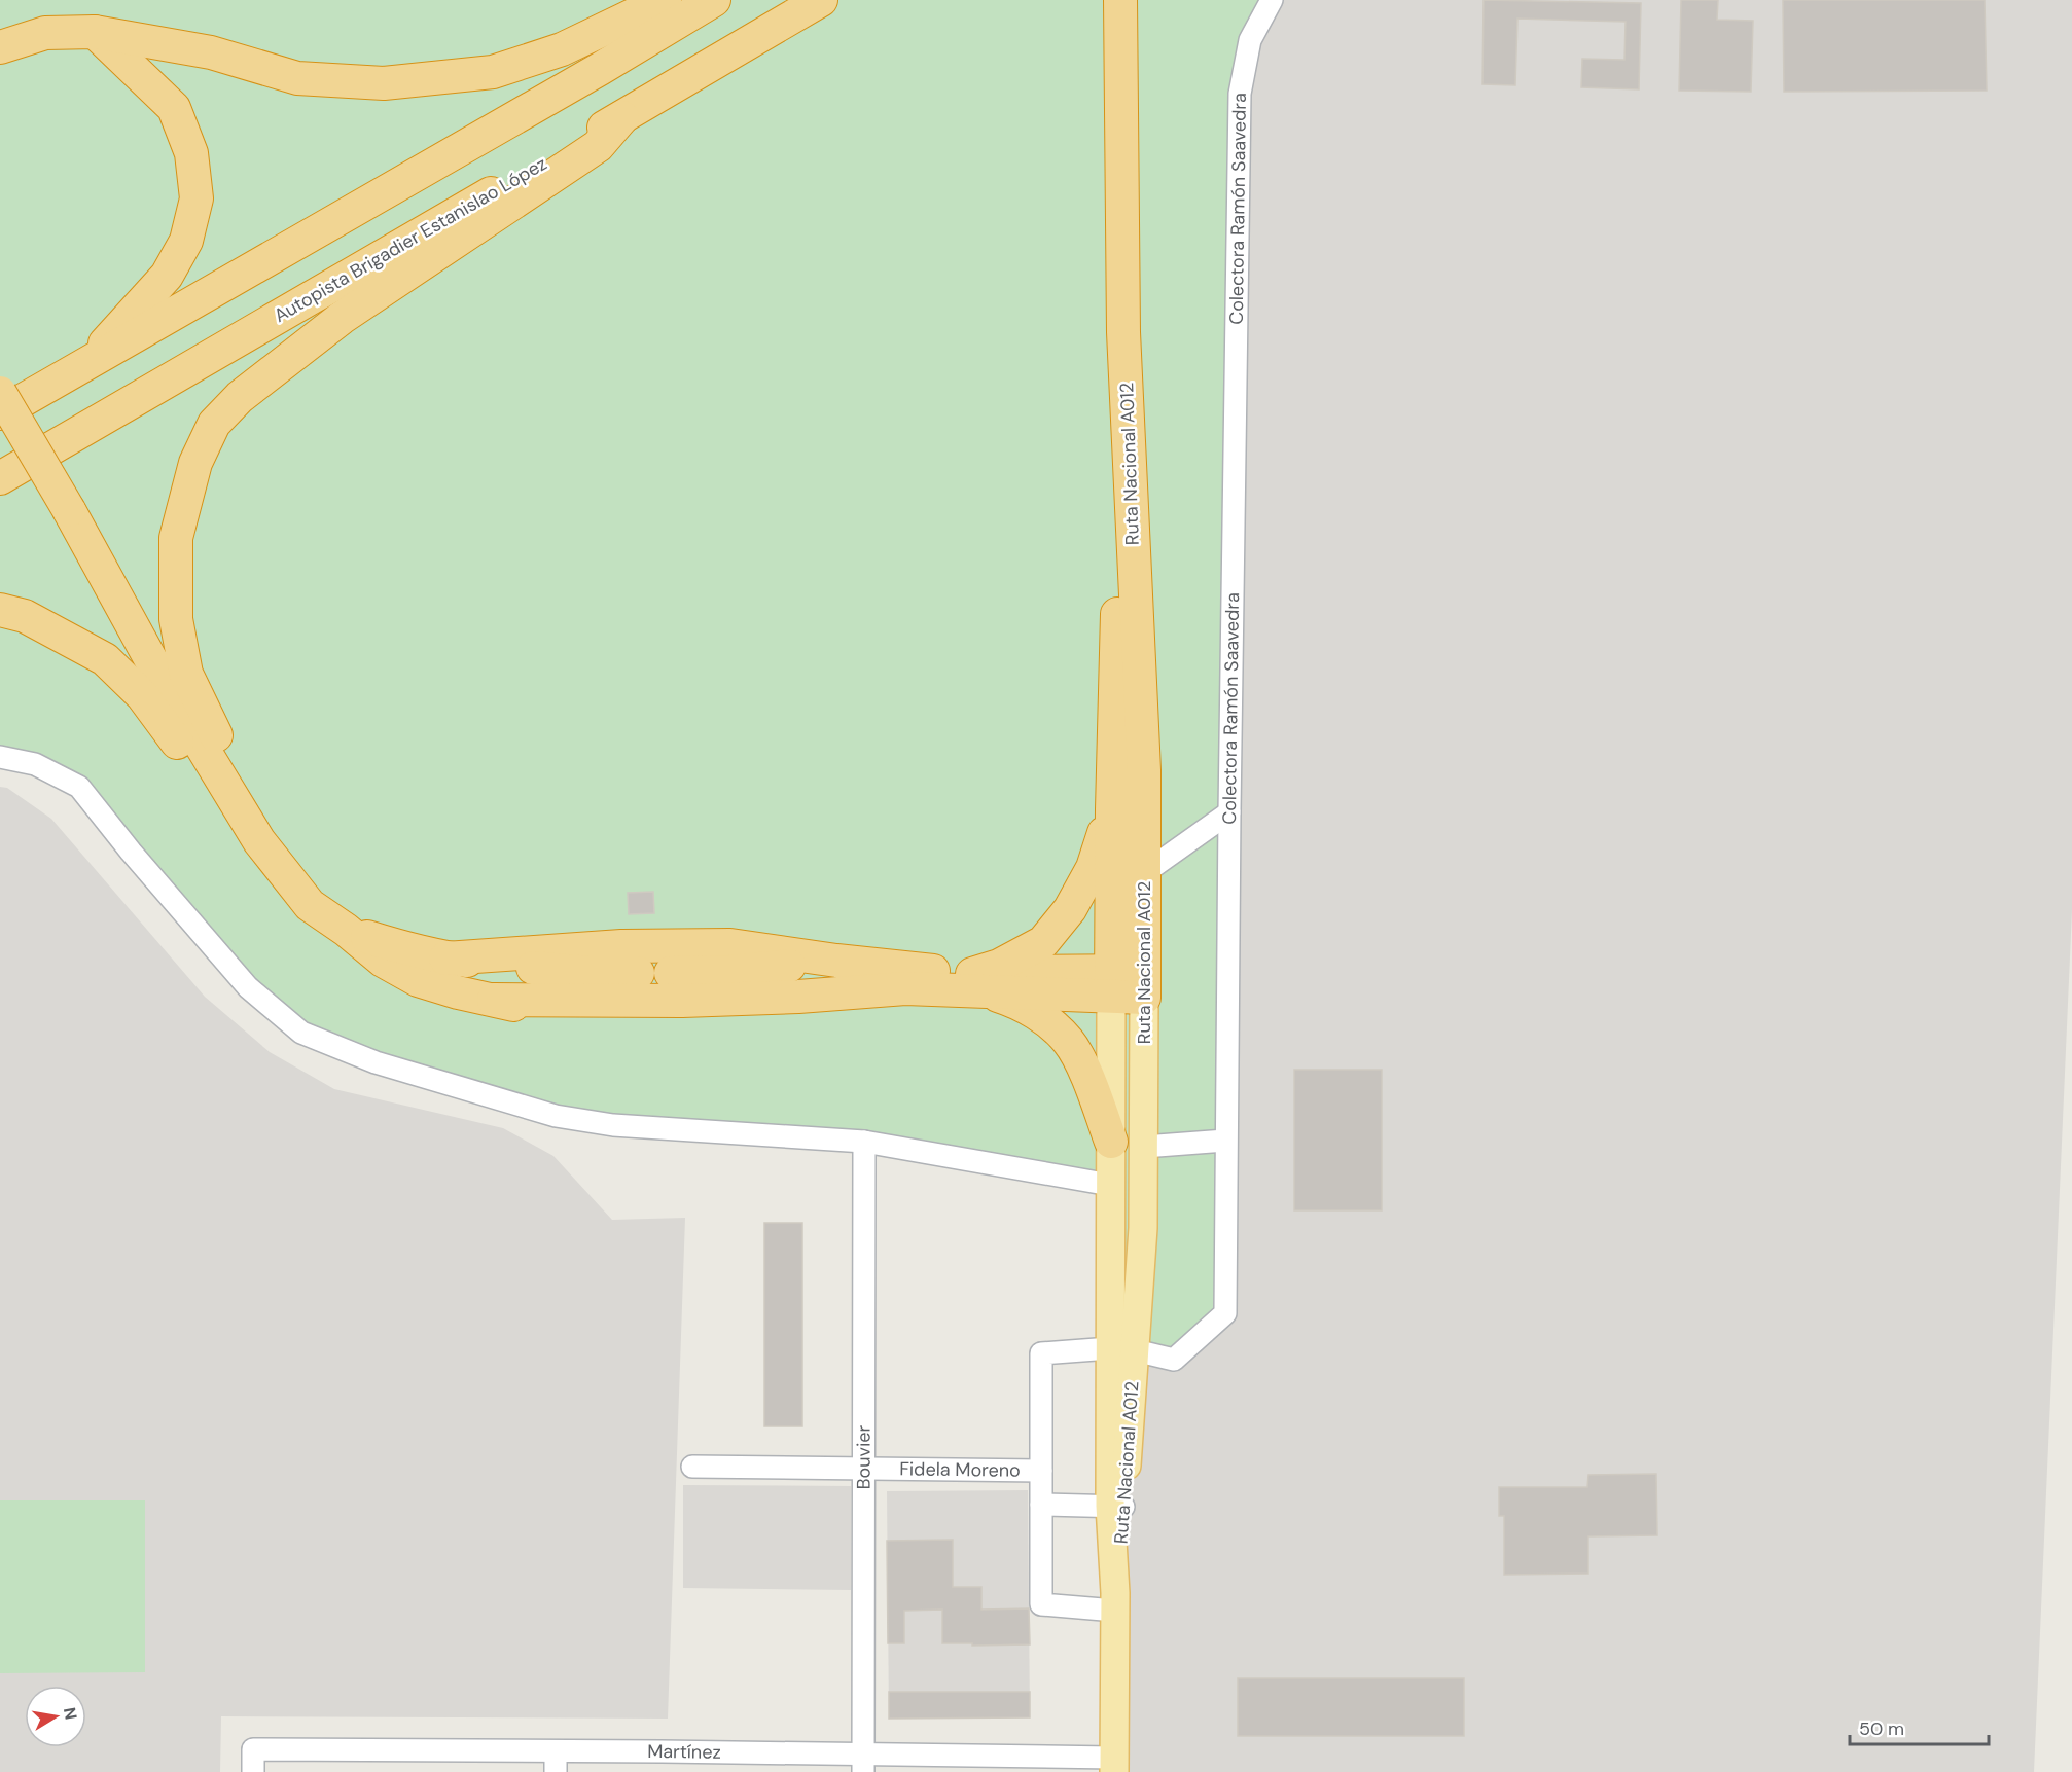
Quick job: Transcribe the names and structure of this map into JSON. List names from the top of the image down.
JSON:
{
  "streets": {
    "highway": ["Autopista Brigadier Estanislao López", "Ruta Nacional A012"],
    "street": [
      "Colectora Ramón Saavedra",
      "Bouvier",
      "Fidela Moreno",
      "Martínez"
    ]
  },
  "crossings": [
    ["Colectora Ramón Saavedra", "Ruta Nacional A012"],
    ["Ruta Nacional A012", "Martínez"],
    ["Bouvier", "Fidela Moreno"],
    ["Bouvier", "Martínez"]
  ],
  "scale_bar": "50 m",
  "north": "right"
}
